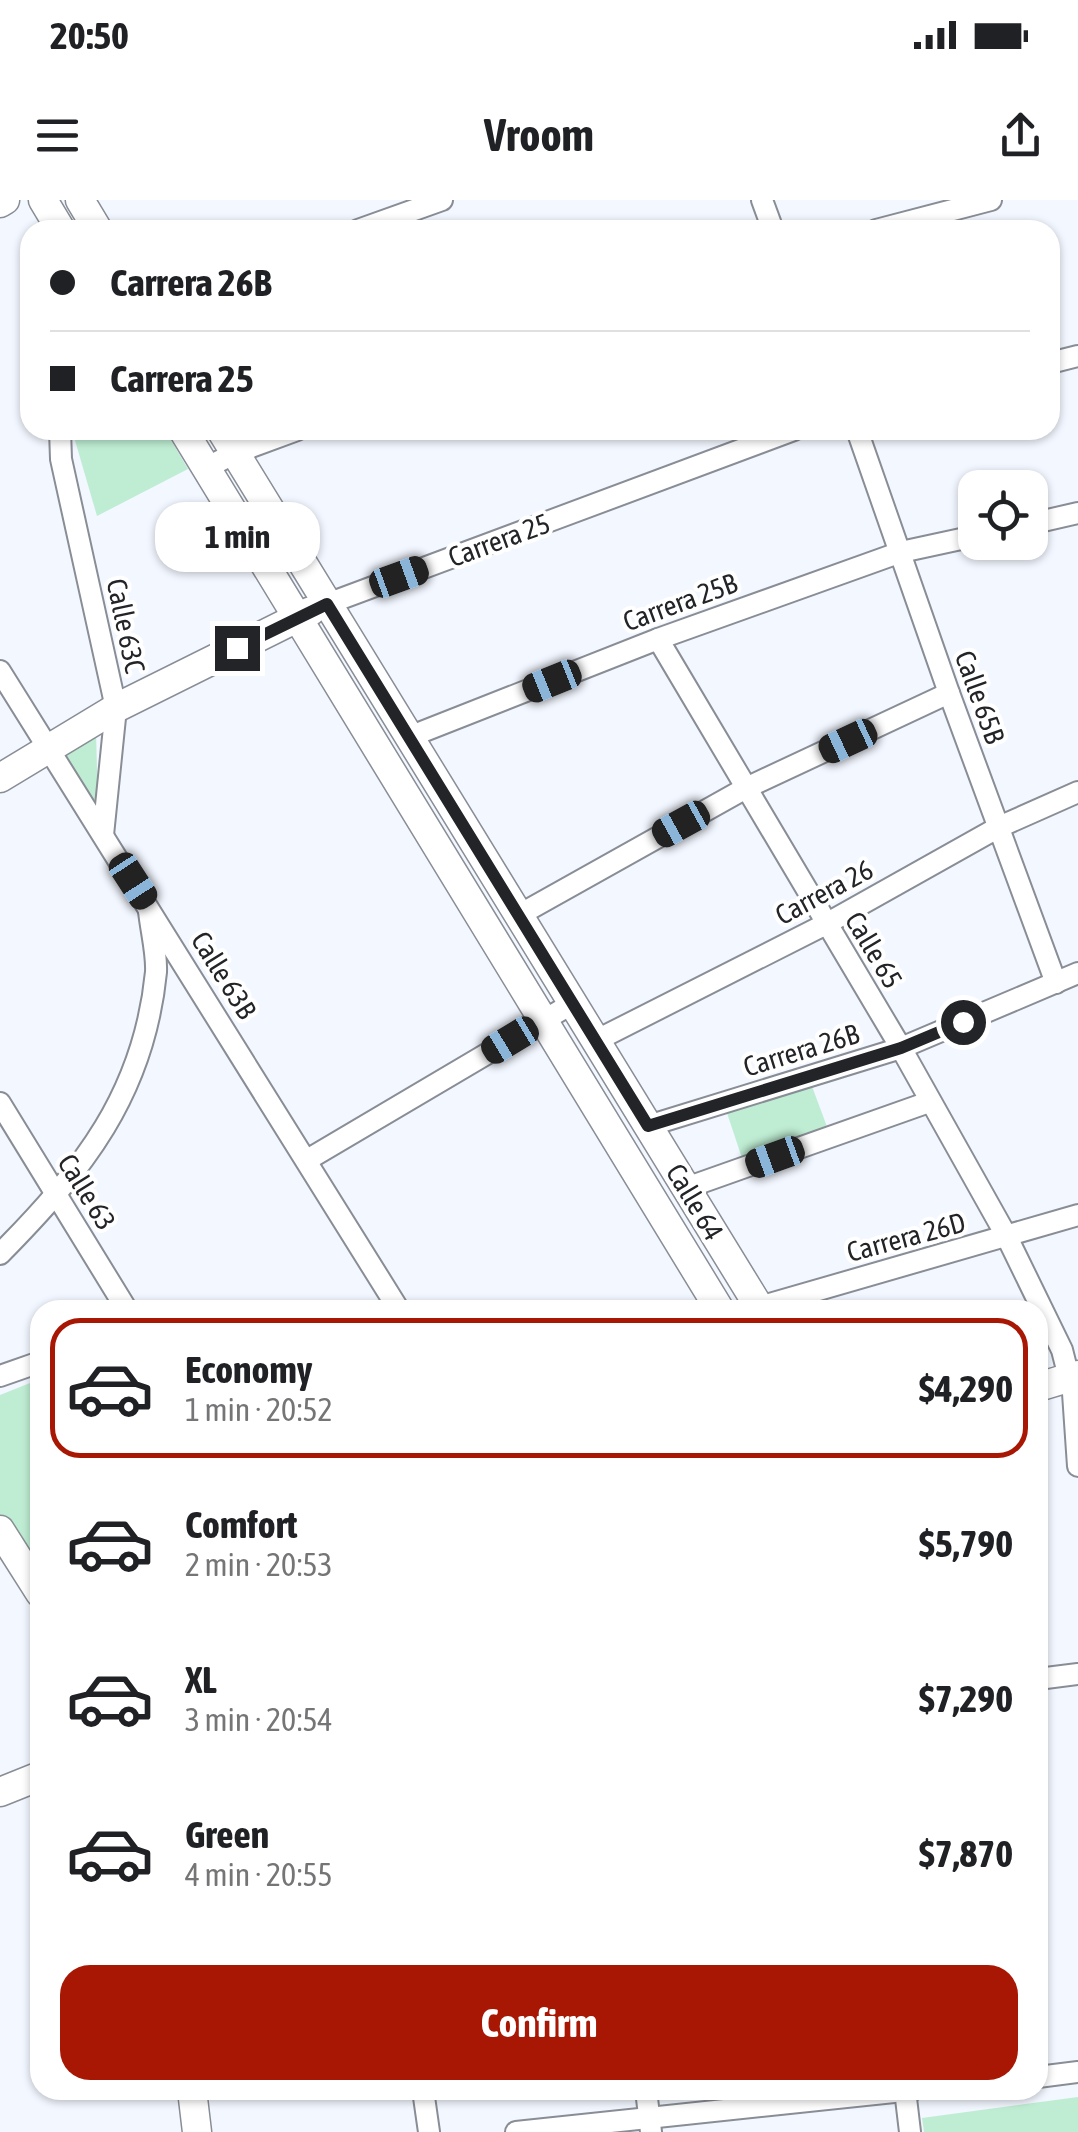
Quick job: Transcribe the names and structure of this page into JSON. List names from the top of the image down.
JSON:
{
  "streets": {
    "street": [
      "Carrera 25",
      "Carrera 25B",
      "Calle 63C",
      "Calle 65B",
      "Carrera 26",
      "Calle 65",
      "Calle 63B",
      "Carrera 26B",
      "Calle 63",
      "Calle 64",
      "Carrera 26D"
    ]
  },
  "crossings": [
    ["Carrera 25", "Calle 63C"],
    ["Carrera 25", "Calle 63B"],
    ["Carrera 25", "Calle 64"],
    ["Carrera 25B", "Calle 65B"],
    ["Carrera 25B", "Calle 65"],
    ["Carrera 25B", "Calle 64"],
    ["Calle 63C", "Calle 63B"],
    ["Calle 65B", "Carrera 26"],
    ["Calle 65B", "Carrera 26B"],
    ["Carrera 26", "Calle 65"],
    ["Carrera 26", "Calle 64"],
    ["Calle 65", "Carrera 26B"],
    ["Calle 65", "Carrera 26D"],
    ["Carrera 26B", "Calle 64"]
  ],
  "page": {
    "status": "20:50",
    "header": "Vroom",
    "banner": ["Carrera 26B", "Carrera 25"],
    "bubble": "1 min",
    "list": [
      {
        "name": "Economy",
        "note": "1 min · 20:52",
        "value": "$4,290"
      },
      {
        "name": "Comfort",
        "note": "2 min · 20:53",
        "value": "$5,790"
      },
      {
        "name": "XL",
        "note": "3 min · 20:54",
        "value": "$7,290"
      },
      {
        "name": "Green",
        "note": "4 min · 20:55",
        "value": "$7,870"
      }
    ],
    "buttons": "Confirm"
  }
}
